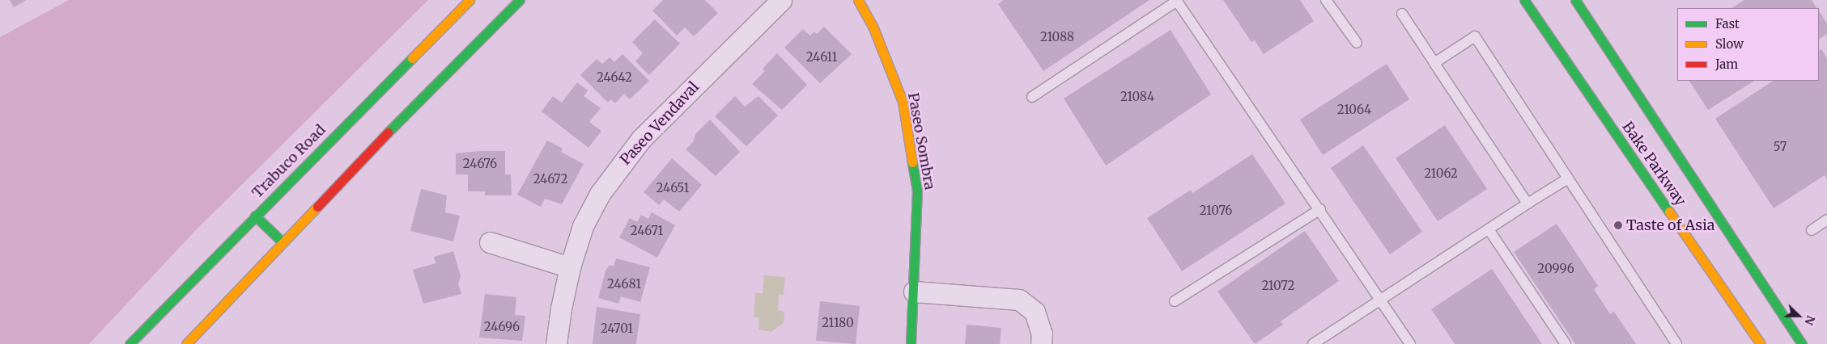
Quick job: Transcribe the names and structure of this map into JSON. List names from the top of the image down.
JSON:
{
  "streets": {
    "main road": ["Paseo Sombra", "Trabuco Road", "Bake Parkway"],
    "street": ["Paseo Vendaval"]
  },
  "places": ["Taste of Asia"],
  "house_numbers": [
    "21088",
    "24611",
    "24642",
    "21084",
    "21064",
    "57",
    "24676",
    "21062",
    "24672",
    "24651",
    "21076",
    "24671",
    "20996",
    "24681",
    "21072",
    "21180",
    "24696",
    "24701"
  ],
  "legend": ["Fast", "Slow", "Jam"],
  "north": "right"
}
